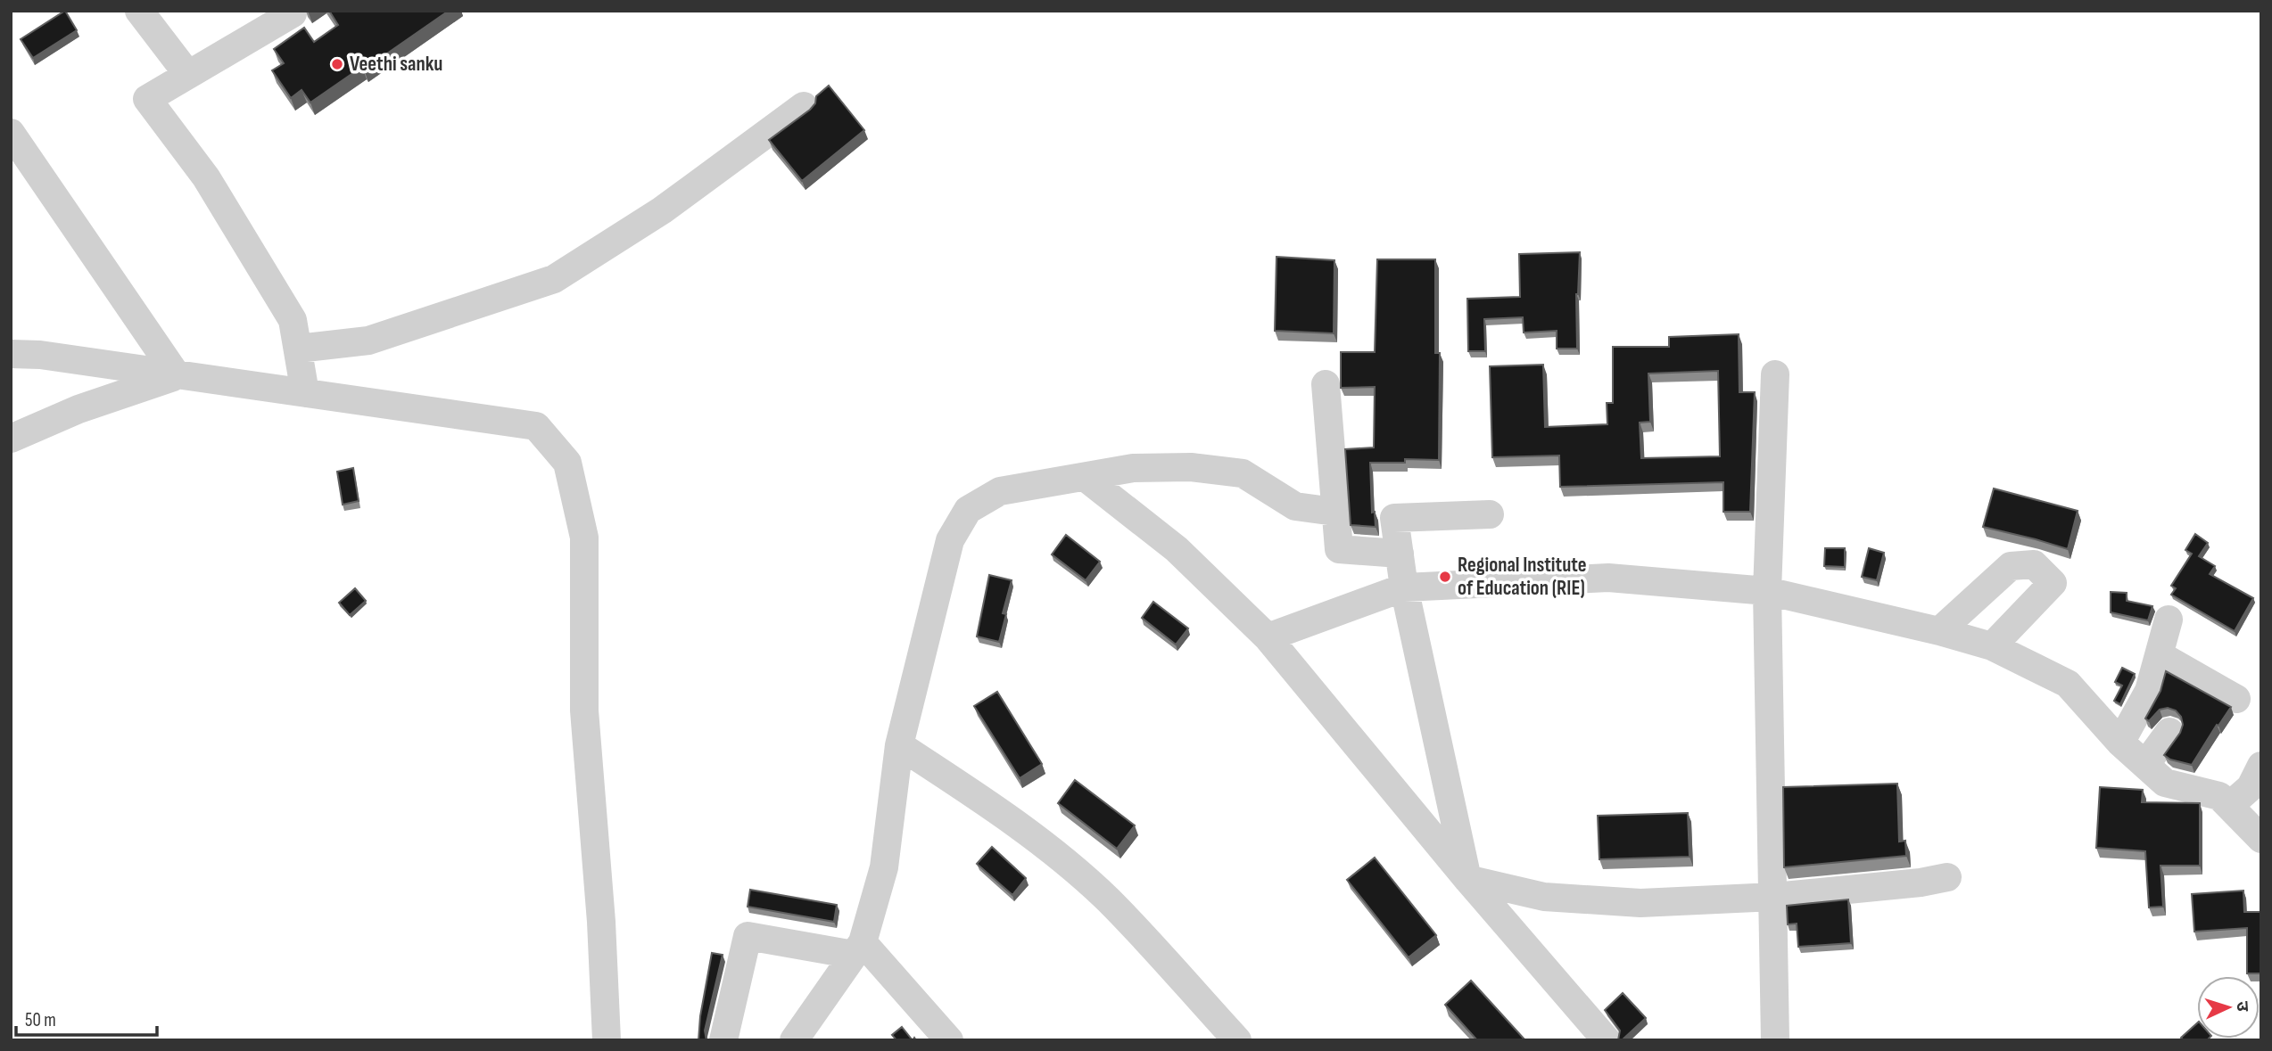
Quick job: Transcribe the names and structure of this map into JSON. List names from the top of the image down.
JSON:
{
  "places": ["Veethi sanku", "Regional Institute of Education (RIE)"],
  "scale_bar": "50 m",
  "north": "right"
}
